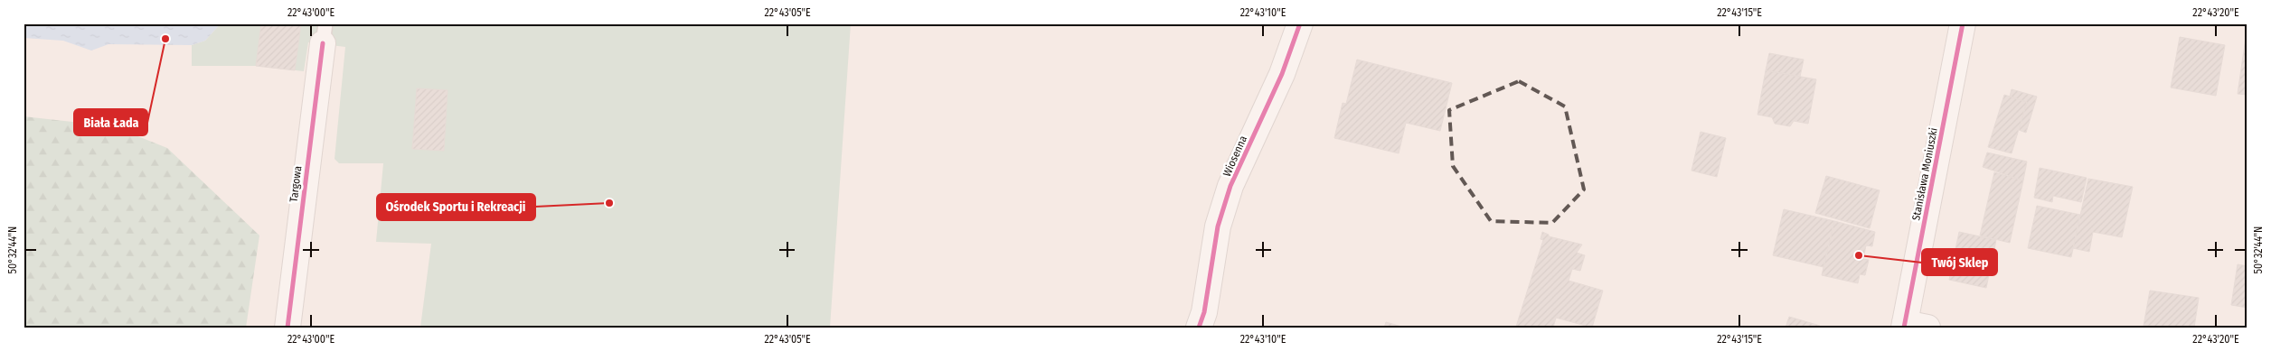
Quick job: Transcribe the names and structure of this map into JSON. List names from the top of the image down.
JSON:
{
  "streets": {
    "street": ["Wiosenna", "Stanisława Moniuszki", "Targowa"]
  },
  "places": ["Biała Łada", "Ośrodek Sportu i Rekreacji", "Twój Sklep"],
  "coordinates": [
    "22°43'00\"E",
    "22°43'05\"E",
    "22°43'10\"E",
    "22°43'15\"E",
    "22°43'20\"E",
    "50°32'44\"N"
  ]
}
